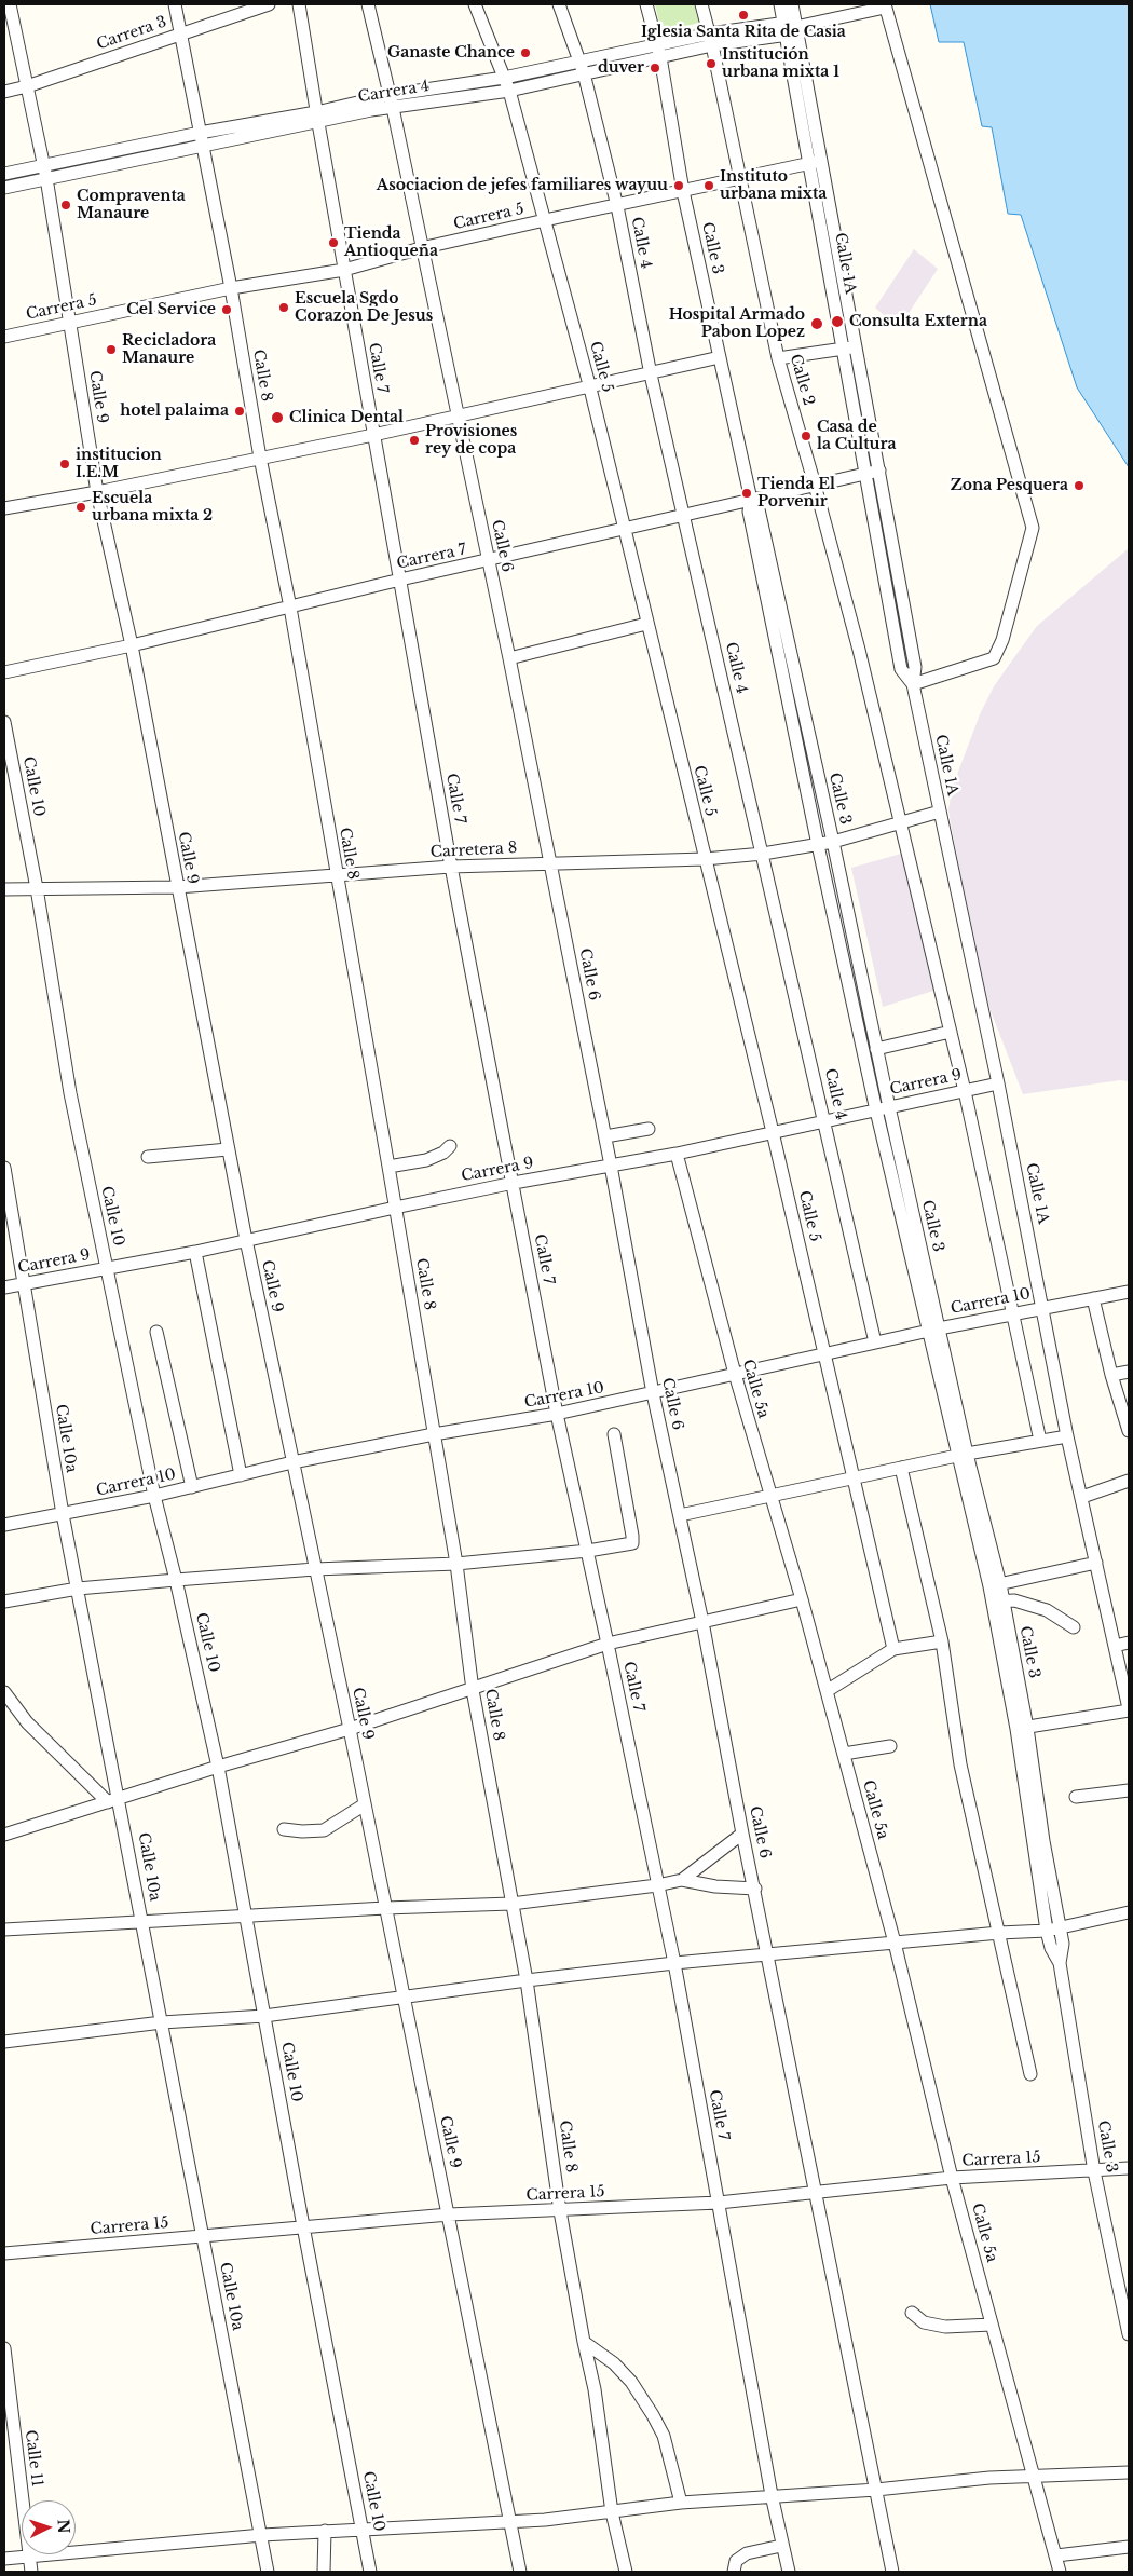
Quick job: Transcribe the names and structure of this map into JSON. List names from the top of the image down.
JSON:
{
  "streets": {
    "street": [
      "Carrera 3",
      "Carrera 4",
      "Carrera 5",
      "Calle 4",
      "Calle 3",
      "Calle 1A",
      "Calle 5",
      "Calle 7",
      "Calle 8",
      "Calle 2",
      "Calle 9",
      "Calle 6",
      "Carrera 7",
      "Calle 10",
      "Carretera 8",
      "Carrera 9",
      "Carrera 10",
      "Calle 5a",
      "Calle 10a",
      "Carrera 15",
      "Calle 11"
    ]
  },
  "crossings": [
    ["Carrera 3", "Calle 8"],
    ["Carrera 3", "Calle 9"],
    ["Carrera 4", "Calle 4"],
    ["Carrera 4", "Calle 3"],
    ["Carrera 4", "Calle 1A"],
    ["Carrera 4", "Calle 5"],
    ["Carrera 4", "Calle 7"],
    ["Carrera 4", "Calle 8"],
    ["Carrera 4", "Calle 2"],
    ["Carrera 4", "Calle 9"],
    ["Carrera 4", "Calle 6"],
    ["Carrera 5", "Calle 4"],
    ["Carrera 5", "Calle 3"],
    ["Carrera 5", "Calle 1A"],
    ["Carrera 5", "Calle 5"],
    ["Carrera 5", "Calle 7"],
    ["Carrera 5", "Calle 8"],
    ["Carrera 5", "Calle 2"],
    ["Carrera 5", "Calle 9"],
    ["Carrera 5", "Calle 6"],
    ["Calle 4", "Carrera 7"],
    ["Calle 4", "Carretera 8"],
    ["Calle 4", "Carrera 9"],
    ["Calle 4", "Carrera 10"],
    ["Calle 3", "Carrera 7"],
    ["Calle 3", "Carretera 8"],
    ["Calle 3", "Carrera 9"],
    ["Calle 3", "Carrera 10"],
    ["Calle 3", "Carrera 15"],
    ["Calle 1A", "Carrera 7"],
    ["Calle 1A", "Carretera 8"],
    ["Calle 1A", "Carrera 9"],
    ["Calle 1A", "Carrera 10"],
    ["Calle 5", "Carrera 7"],
    ["Calle 5", "Carretera 8"],
    ["Calle 5", "Carrera 9"],
    ["Calle 5", "Carrera 10"],
    ["Calle 7", "Carrera 7"],
    ["Calle 7", "Carretera 8"],
    ["Calle 7", "Carrera 9"],
    ["Calle 7", "Carrera 10"],
    ["Calle 7", "Carrera 15"],
    ["Calle 8", "Carrera 7"],
    ["Calle 8", "Carretera 8"],
    ["Calle 8", "Carrera 9"],
    ["Calle 8", "Carrera 10"],
    ["Calle 8", "Carrera 15"],
    ["Calle 2", "Carrera 7"],
    ["Calle 2", "Carretera 8"],
    ["Calle 2", "Carrera 9"],
    ["Calle 2", "Carrera 10"],
    ["Calle 9", "Carrera 7"],
    ["Calle 9", "Carretera 8"],
    ["Calle 9", "Carrera 9"],
    ["Calle 9", "Carrera 10"],
    ["Calle 9", "Carrera 15"],
    ["Calle 6", "Carrera 7"],
    ["Calle 6", "Carretera 8"],
    ["Calle 6", "Carrera 9"],
    ["Calle 6", "Carrera 10"],
    ["Calle 6", "Carrera 15"],
    ["Calle 10", "Carretera 8"],
    ["Calle 10", "Carrera 9"],
    ["Calle 10", "Carrera 10"],
    ["Calle 10", "Carrera 15"],
    ["Carrera 9", "Calle 5a"],
    ["Carrera 9", "Calle 10a"],
    ["Carrera 10", "Calle 5a"],
    ["Carrera 10", "Calle 10a"],
    ["Calle 5a", "Carrera 15"],
    ["Calle 10a", "Carrera 15"]
  ],
  "places": [
    "Iglesia Santa Rita de Casia",
    "Ganaste Chance",
    "Institución urbana mixta 1",
    "duver",
    "Asociacion de jefes familiares wayuu",
    "Instituto urbana mixta",
    "Compraventa Manaure",
    "Tienda Antioqueña",
    "Escuela Sgdo Corazon De Jesus",
    "Cel Service",
    "Consulta Externa",
    "Hospital Armado Pabon Lopez",
    "Recicladora Manaure",
    "hotel palaima",
    "Clinica Dental",
    "Casa de la Cultura",
    "Provisiones rey de copa",
    "institucion I.E.M",
    "Zona Pesquera",
    "Tienda El Porvenir",
    "Escuela urbana mixta 2"
  ],
  "north": "right"
}
